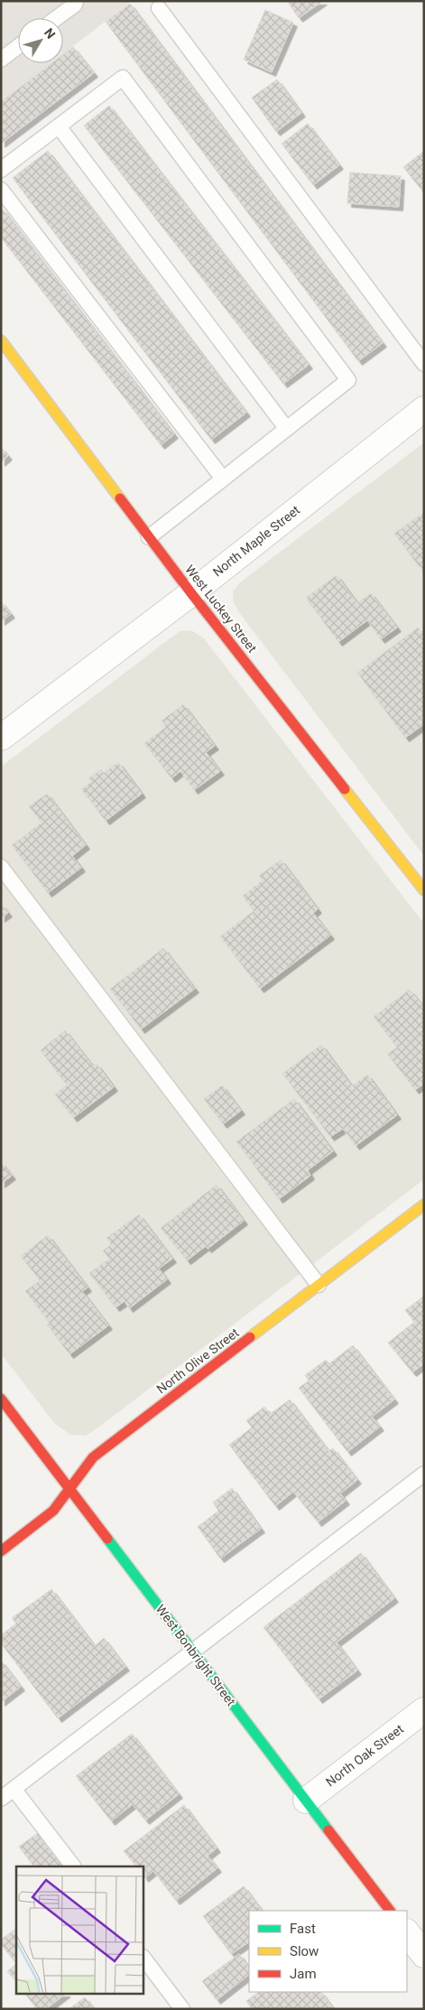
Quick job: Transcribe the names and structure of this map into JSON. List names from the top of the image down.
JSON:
{
  "streets": {
    "street": [
      "North Maple Street",
      "West Luckey Street",
      "North Olive Street",
      "West Bonbright Street",
      "North Oak Street"
    ]
  },
  "crossings": [
    ["North Maple Street", "West Luckey Street"],
    ["North Olive Street", "West Bonbright Street"],
    ["West Bonbright Street", "North Oak Street"]
  ],
  "legend": ["Fast", "Slow", "Jam"],
  "north": "top right"
}
